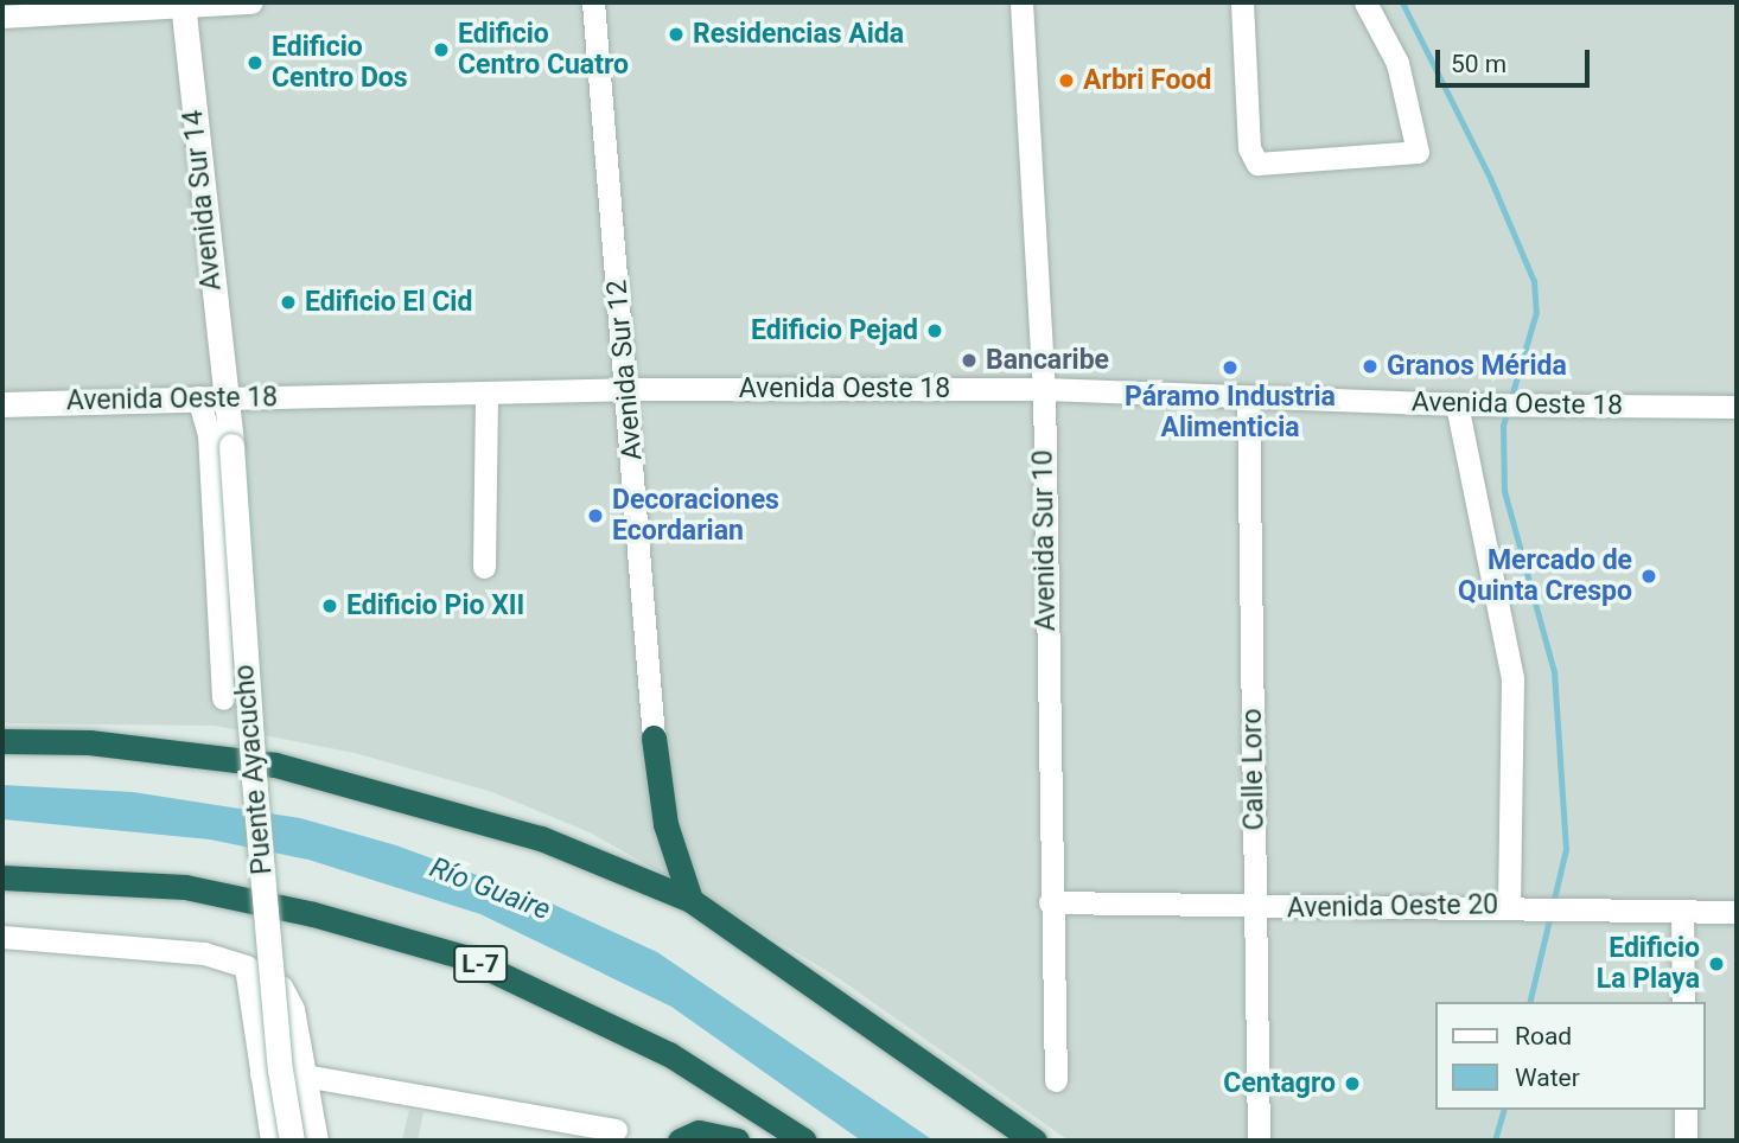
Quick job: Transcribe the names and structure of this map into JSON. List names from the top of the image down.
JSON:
{
  "streets": {
    "highway": ["L-7"],
    "street": [
      "Avenida Sur 14",
      "Avenida Sur 12",
      "Avenida Oeste 18",
      "Avenida Sur 10",
      "Puente Ayacucho",
      "Calle Loro",
      "Avenida Oeste 20"
    ]
  },
  "crossings": [
    ["Avenida Sur 14", "Avenida Oeste 18"],
    ["Avenida Sur 14", "Puente Ayacucho"],
    ["Avenida Sur 12", "Avenida Oeste 18"],
    ["Avenida Oeste 18", "Avenida Sur 10"],
    ["Avenida Oeste 18", "Puente Ayacucho"],
    ["Avenida Oeste 18", "Calle Loro"],
    ["Avenida Sur 10", "Avenida Oeste 20"],
    ["Calle Loro", "Avenida Oeste 20"]
  ],
  "water": ["Río Guaire"],
  "places": [
    "Residencias Aida",
    "Edificio Centro Cuatro",
    "Edificio Centro Dos",
    "Arbri Food",
    "Edificio El Cid",
    "Edificio Pejad",
    "Bancaribe",
    "Granos Mérida",
    "Páramo Industria Alimenticia",
    "Decoraciones Ecordarian",
    "Mercado de Quinta Crespo",
    "Edificio Pio XII",
    "Edificio La Playa",
    "Centagro"
  ],
  "legend": ["Road", "Water"],
  "scale_bar": "50 m"
}
